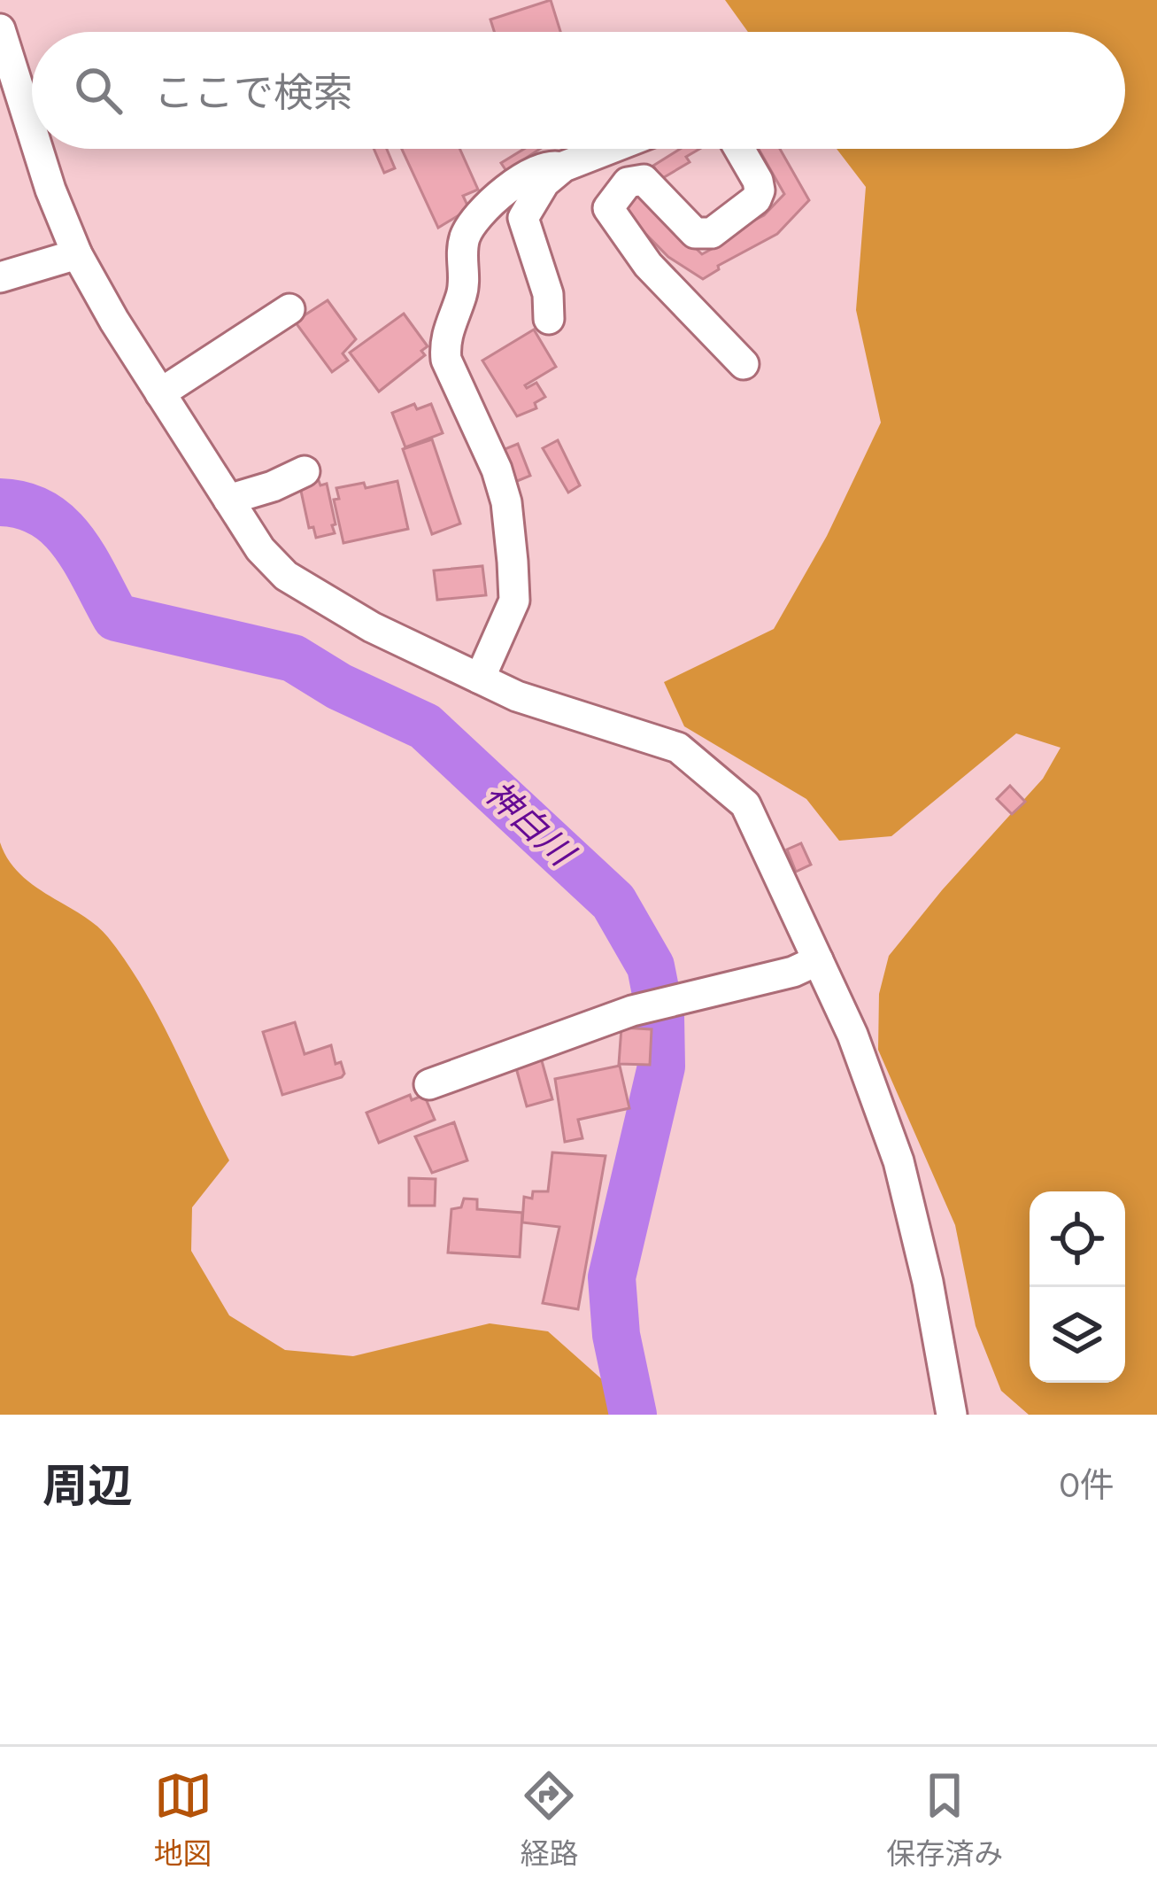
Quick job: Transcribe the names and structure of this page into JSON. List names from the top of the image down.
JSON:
{
  "water": ["神白川"],
  "page": {
    "search": "ここで検索",
    "heading": ["周辺", "0件"],
    "nav": ["地図", "経路", "保存済み"]
  }
}
